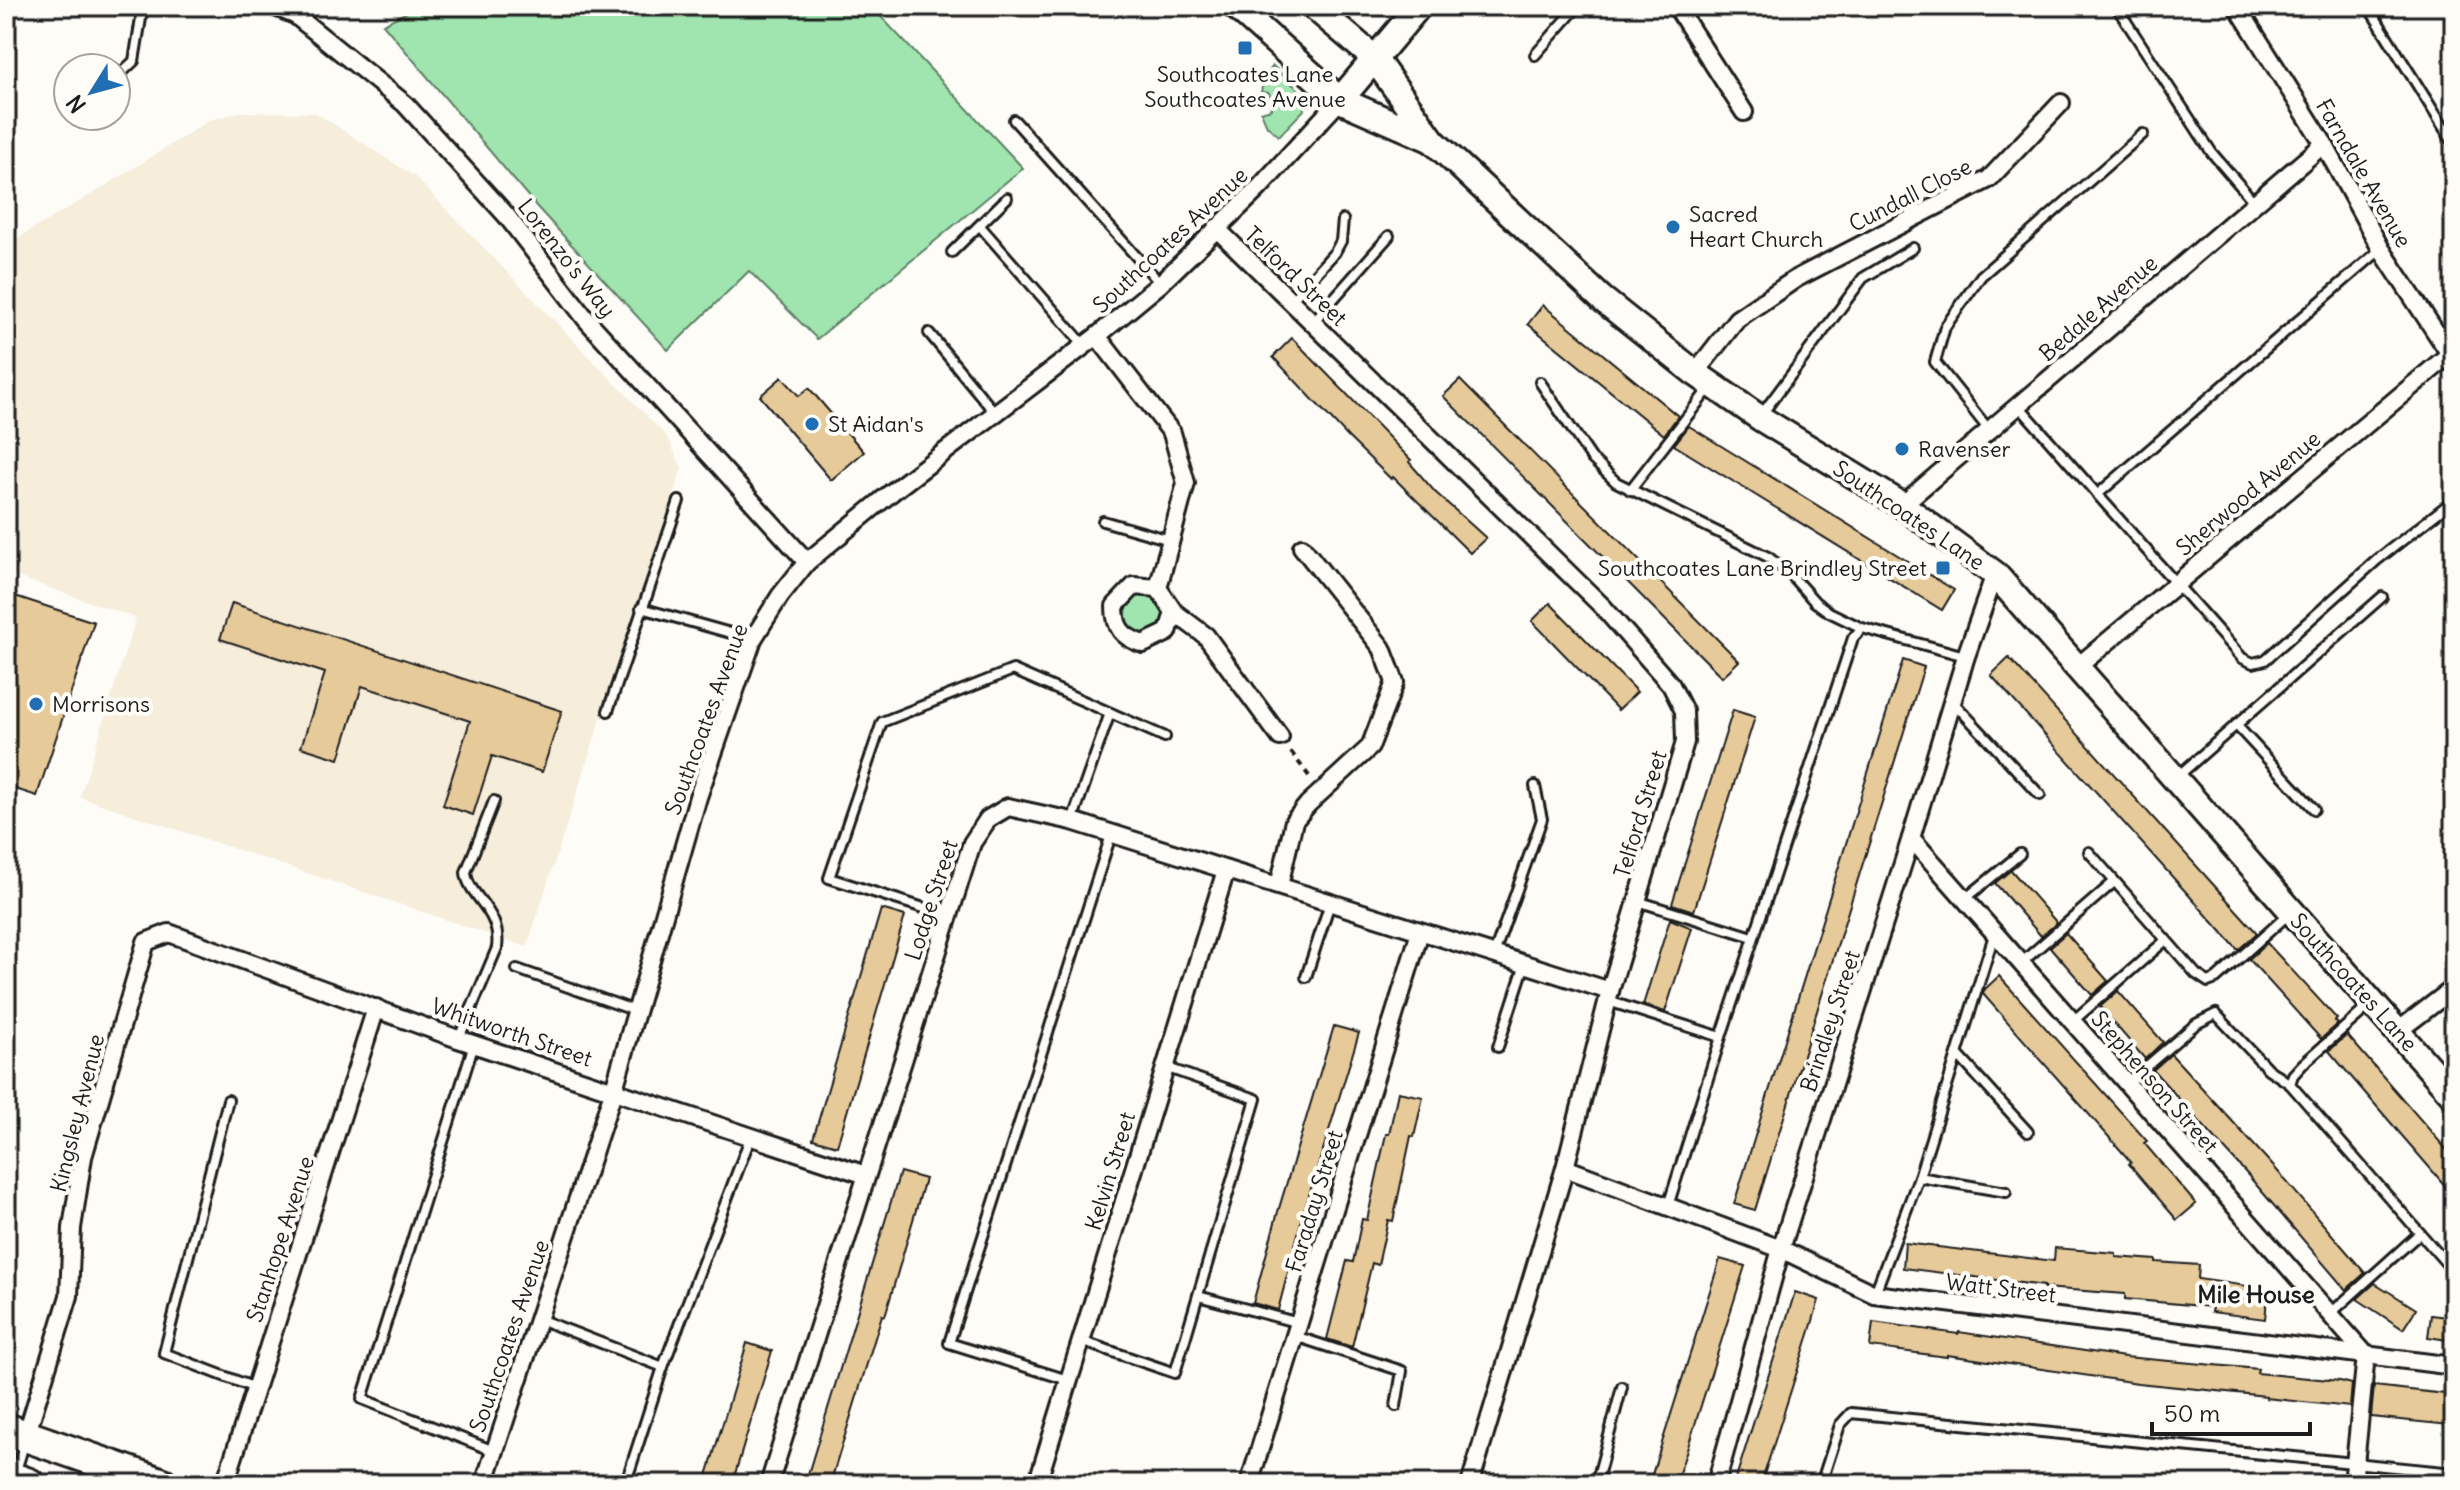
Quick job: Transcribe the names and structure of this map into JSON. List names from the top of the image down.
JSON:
{
  "streets": {
    "street": [
      "Farndale Avenue",
      "Cundall Close",
      "Southcoates Avenue",
      "Lorenzo's Way",
      "Telford Street",
      "Bedale Avenue",
      "Sherwood Avenue",
      "Southcoates Lane",
      "Lodge Street",
      "Brindley Street",
      "Whitworth Street",
      "Stephenson Street",
      "Kingsley Avenue",
      "Kelvin Street",
      "Faraday Street",
      "Stanhope Avenue",
      "Watt Street"
    ]
  },
  "crossings": [
    ["Farndale Avenue", "Bedale Avenue"],
    ["Farndale Avenue", "Sherwood Avenue"],
    ["Cundall Close", "Southcoates Lane"],
    ["Southcoates Avenue", "Lorenzo's Way"],
    ["Southcoates Avenue", "Telford Street"],
    ["Southcoates Avenue", "Southcoates Lane"],
    ["Southcoates Avenue", "Whitworth Street"],
    ["Telford Street", "Lodge Street"],
    ["Telford Street", "Watt Street"],
    ["Bedale Avenue", "Southcoates Lane"],
    ["Sherwood Avenue", "Southcoates Lane"],
    ["Southcoates Lane", "Brindley Street"],
    ["Lodge Street", "Whitworth Street"],
    ["Lodge Street", "Kelvin Street"],
    ["Lodge Street", "Faraday Street"],
    ["Brindley Street", "Stephenson Street"],
    ["Brindley Street", "Watt Street"],
    ["Whitworth Street", "Kingsley Avenue"],
    ["Whitworth Street", "Stanhope Avenue"],
    ["Stephenson Street", "Watt Street"]
  ],
  "districts": ["Mile House"],
  "places": {
    "transit": ["Southcoates Lane Southcoates Avenue", "Southcoates Lane Brindley Street"],
    "other": [
      "Sacred Heart Church",
      "St Aidan's",
      "Ravenser",
      "Morrisons"
    ]
  },
  "scale_bar": "50 m",
  "north": "bottom left"
}
